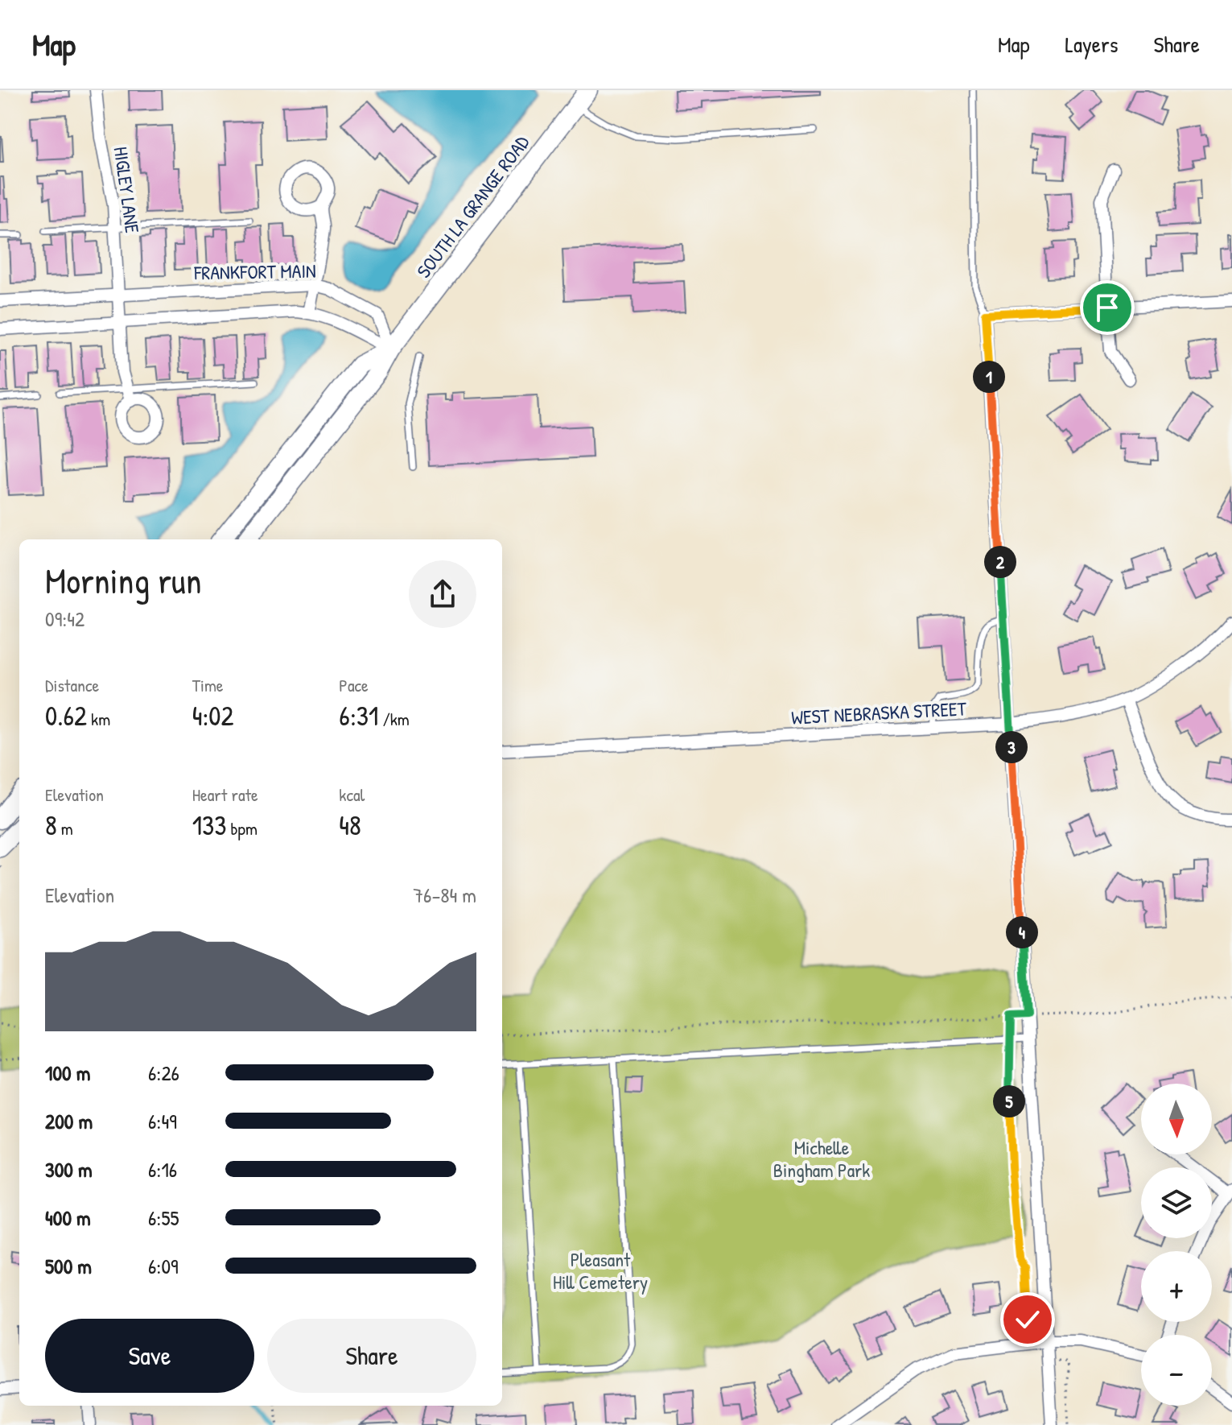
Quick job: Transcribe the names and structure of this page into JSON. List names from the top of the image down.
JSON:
{
  "streets": {
    "main road": ["SOUTH LA GRANGE ROAD"],
    "street": ["HIGLEY LANE", "FRANKFORT MAIN", "WEST NEBRASKA STREET"]
  },
  "crossings": [
    ["HIGLEY LANE", "FRANKFORT MAIN"],
    ["SOUTH LA GRANGE ROAD", "FRANKFORT MAIN"]
  ],
  "parks": ["Michelle Bingham Park", "Pleasant Hill Cemetery"],
  "north": "bottom",
  "page": {
    "header": "Map",
    "nav": ["Map", "Layers", "Share"],
    "pins": [
      "1",
      "2",
      "3",
      "4",
      "5"
    ],
    "heading": ["Morning run", "09:42"],
    "stats": [
      ["Distance", "0.62 km"],
      ["Time", "4:02"],
      ["Pace", "6:31 /km"],
      ["Elevation", "8 m"],
      ["Heart rate", "133 bpm"],
      ["kcal", "48"]
    ],
    "chart": ["Elevation", "76–84 m"],
    "list": [
      {
        "name": "100 m",
        "note": "6:26"
      },
      {
        "name": "200 m",
        "note": "6:49"
      },
      {
        "name": "300 m",
        "note": "6:16"
      },
      {
        "name": "400 m",
        "note": "6:55"
      },
      {
        "name": "500 m",
        "note": "6:09"
      }
    ],
    "map_buttons": ["+", "−"],
    "buttons": ["Save", "Share"]
  }
}
